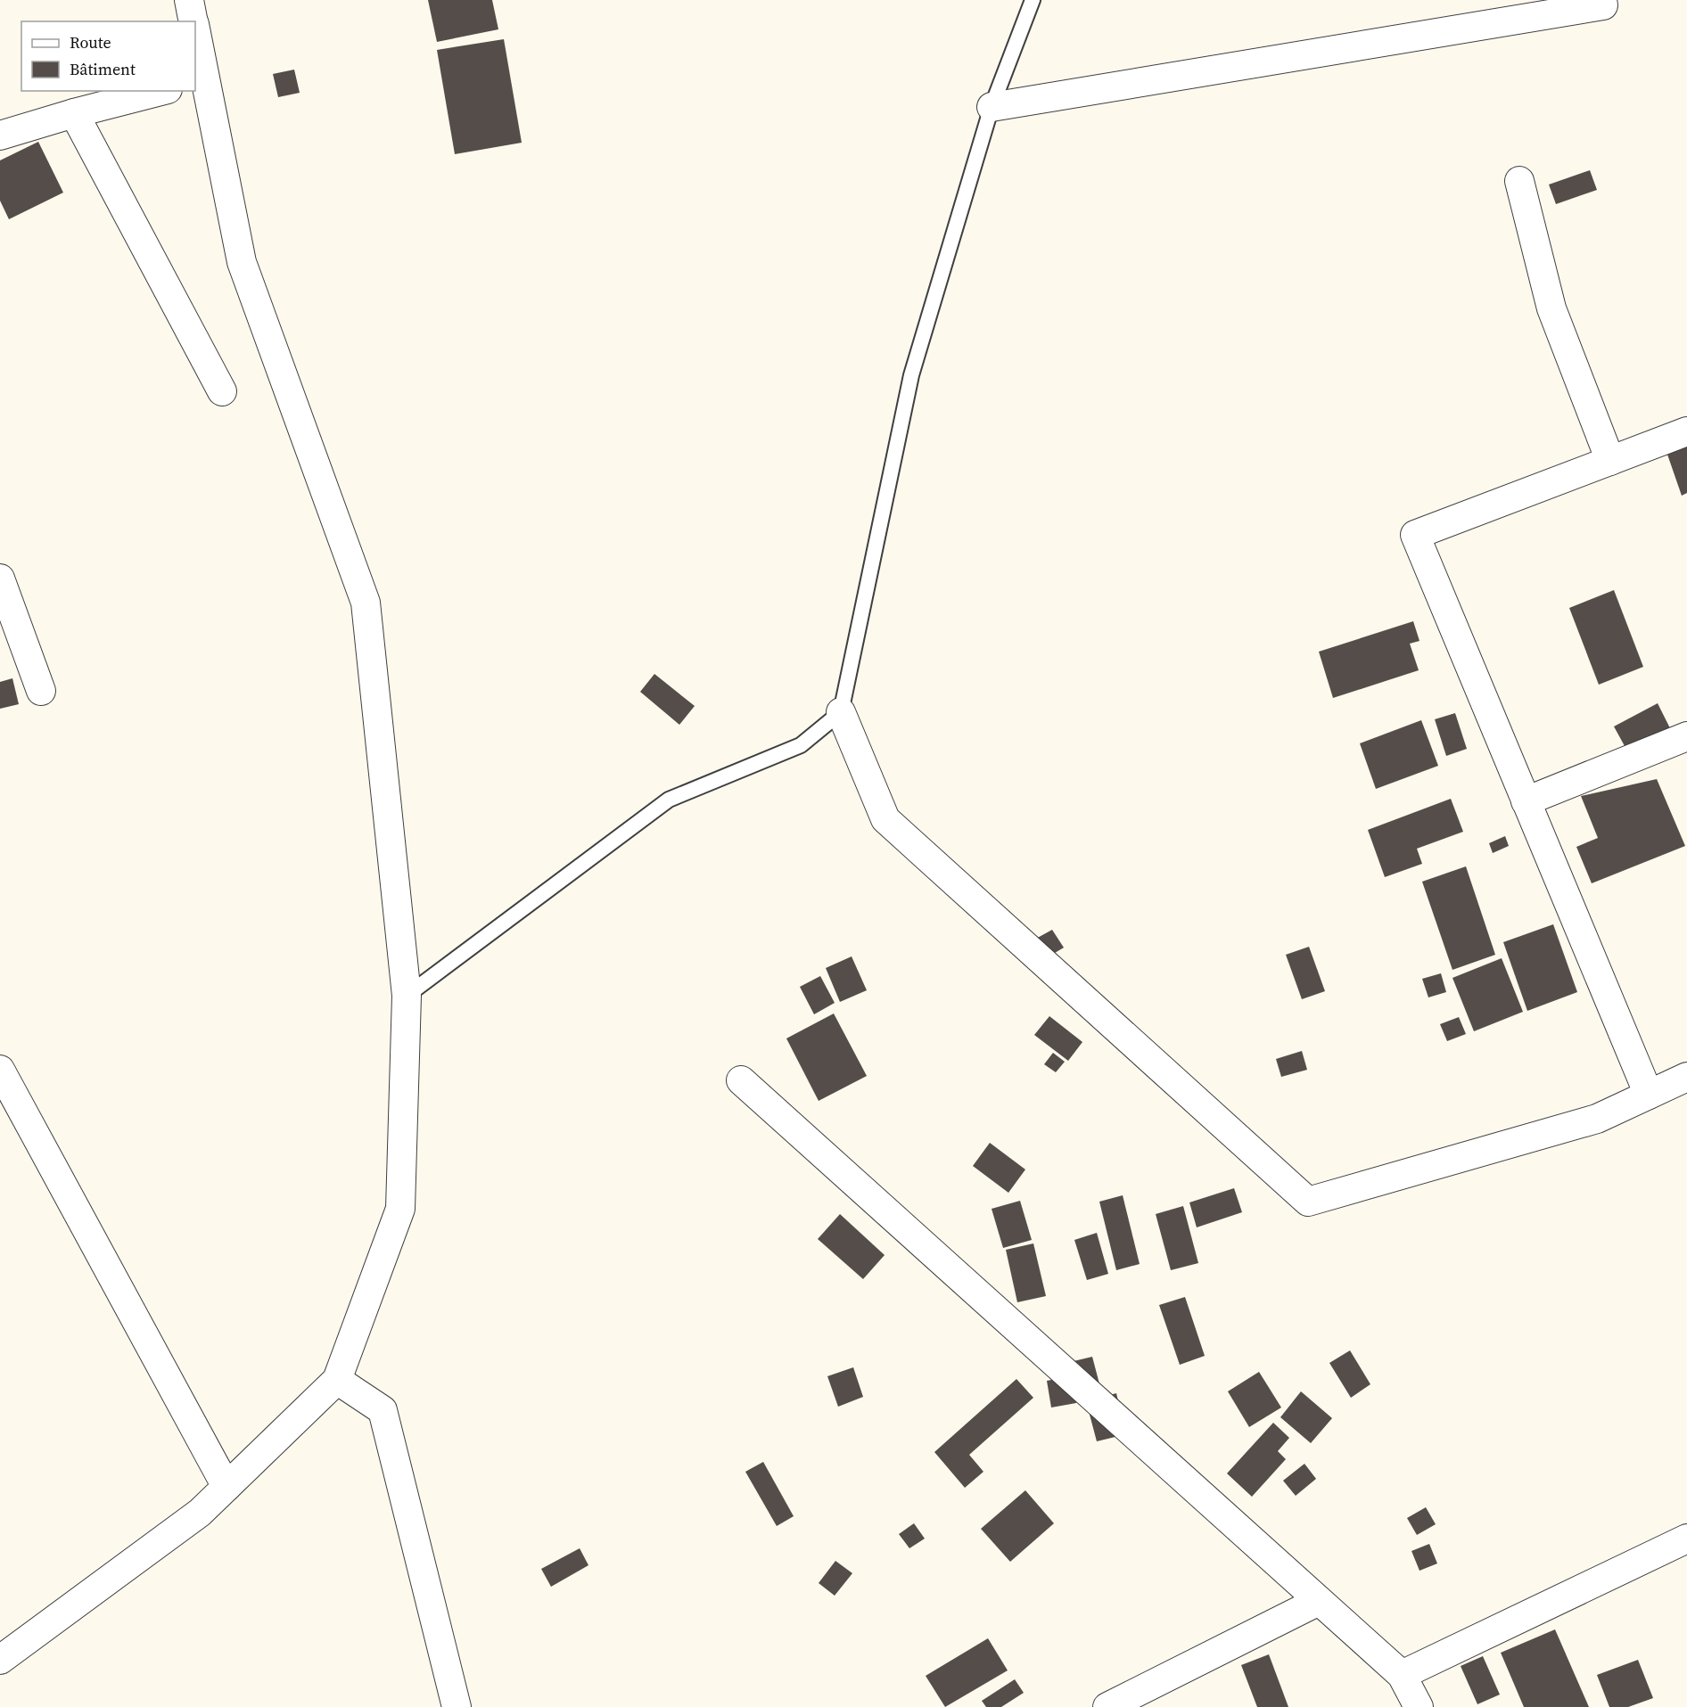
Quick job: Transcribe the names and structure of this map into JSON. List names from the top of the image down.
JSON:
{
  "legend": ["Route", "Bâtiment"]
}
